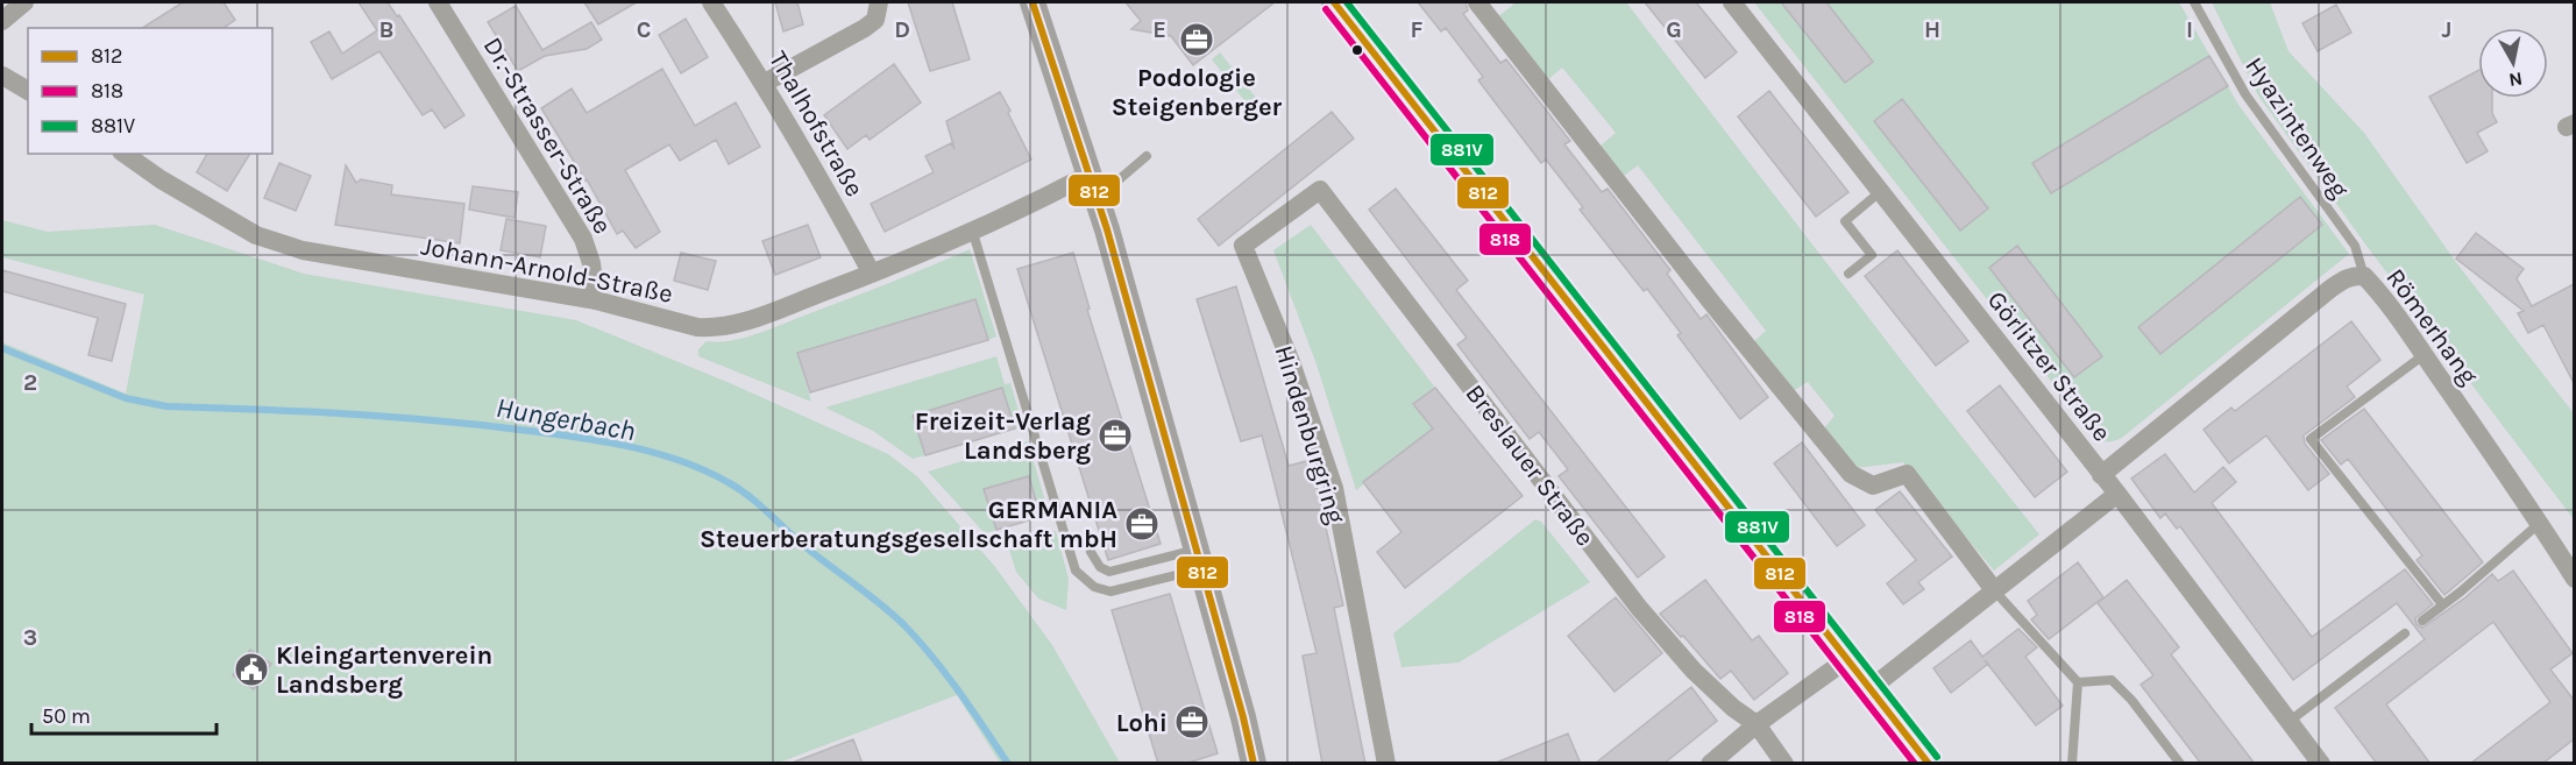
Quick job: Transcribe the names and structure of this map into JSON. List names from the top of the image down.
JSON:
{
  "streets": {
    "street": [
      "Thalhofstraße",
      "Dr.-Strasser-Straße",
      "Johann-Arnold-Straße",
      "Römerhang",
      "Görlitzer Straße",
      "Hindenburgring",
      "Breslauer Straße"
    ],
    "lane": ["Hyazintenweg"]
  },
  "crossings": [
    ["Thalhofstraße", "Johann-Arnold-Straße"],
    ["Hyazintenweg", "Römerhang"],
    ["Dr.-Strasser-Straße", "Johann-Arnold-Straße"],
    ["Römerhang", "Görlitzer Straße"],
    ["Hindenburgring", "Breslauer Straße"]
  ],
  "water": ["Hungerbach"],
  "places": {
    "office": [
      "Podologie Steigenberger",
      "Freizeit-Verlag Landsberg",
      "GERMANIA Steuerberatungsgesellschaft mbH",
      "Lohi"
    ],
    "public building": ["Kleingartenverein Landsberg"]
  },
  "lines": ["transit line 812", "transit line 881V", "transit line 818"],
  "legend": ["812", "818", "881V"],
  "scale_bar": "50 m",
  "north": "bottom",
  "grid": {
    "columns": [
      "B",
      "C",
      "D",
      "E",
      "F",
      "G",
      "H",
      "I",
      "J"
    ],
    "rows": ["2", "3"]
  }
}
